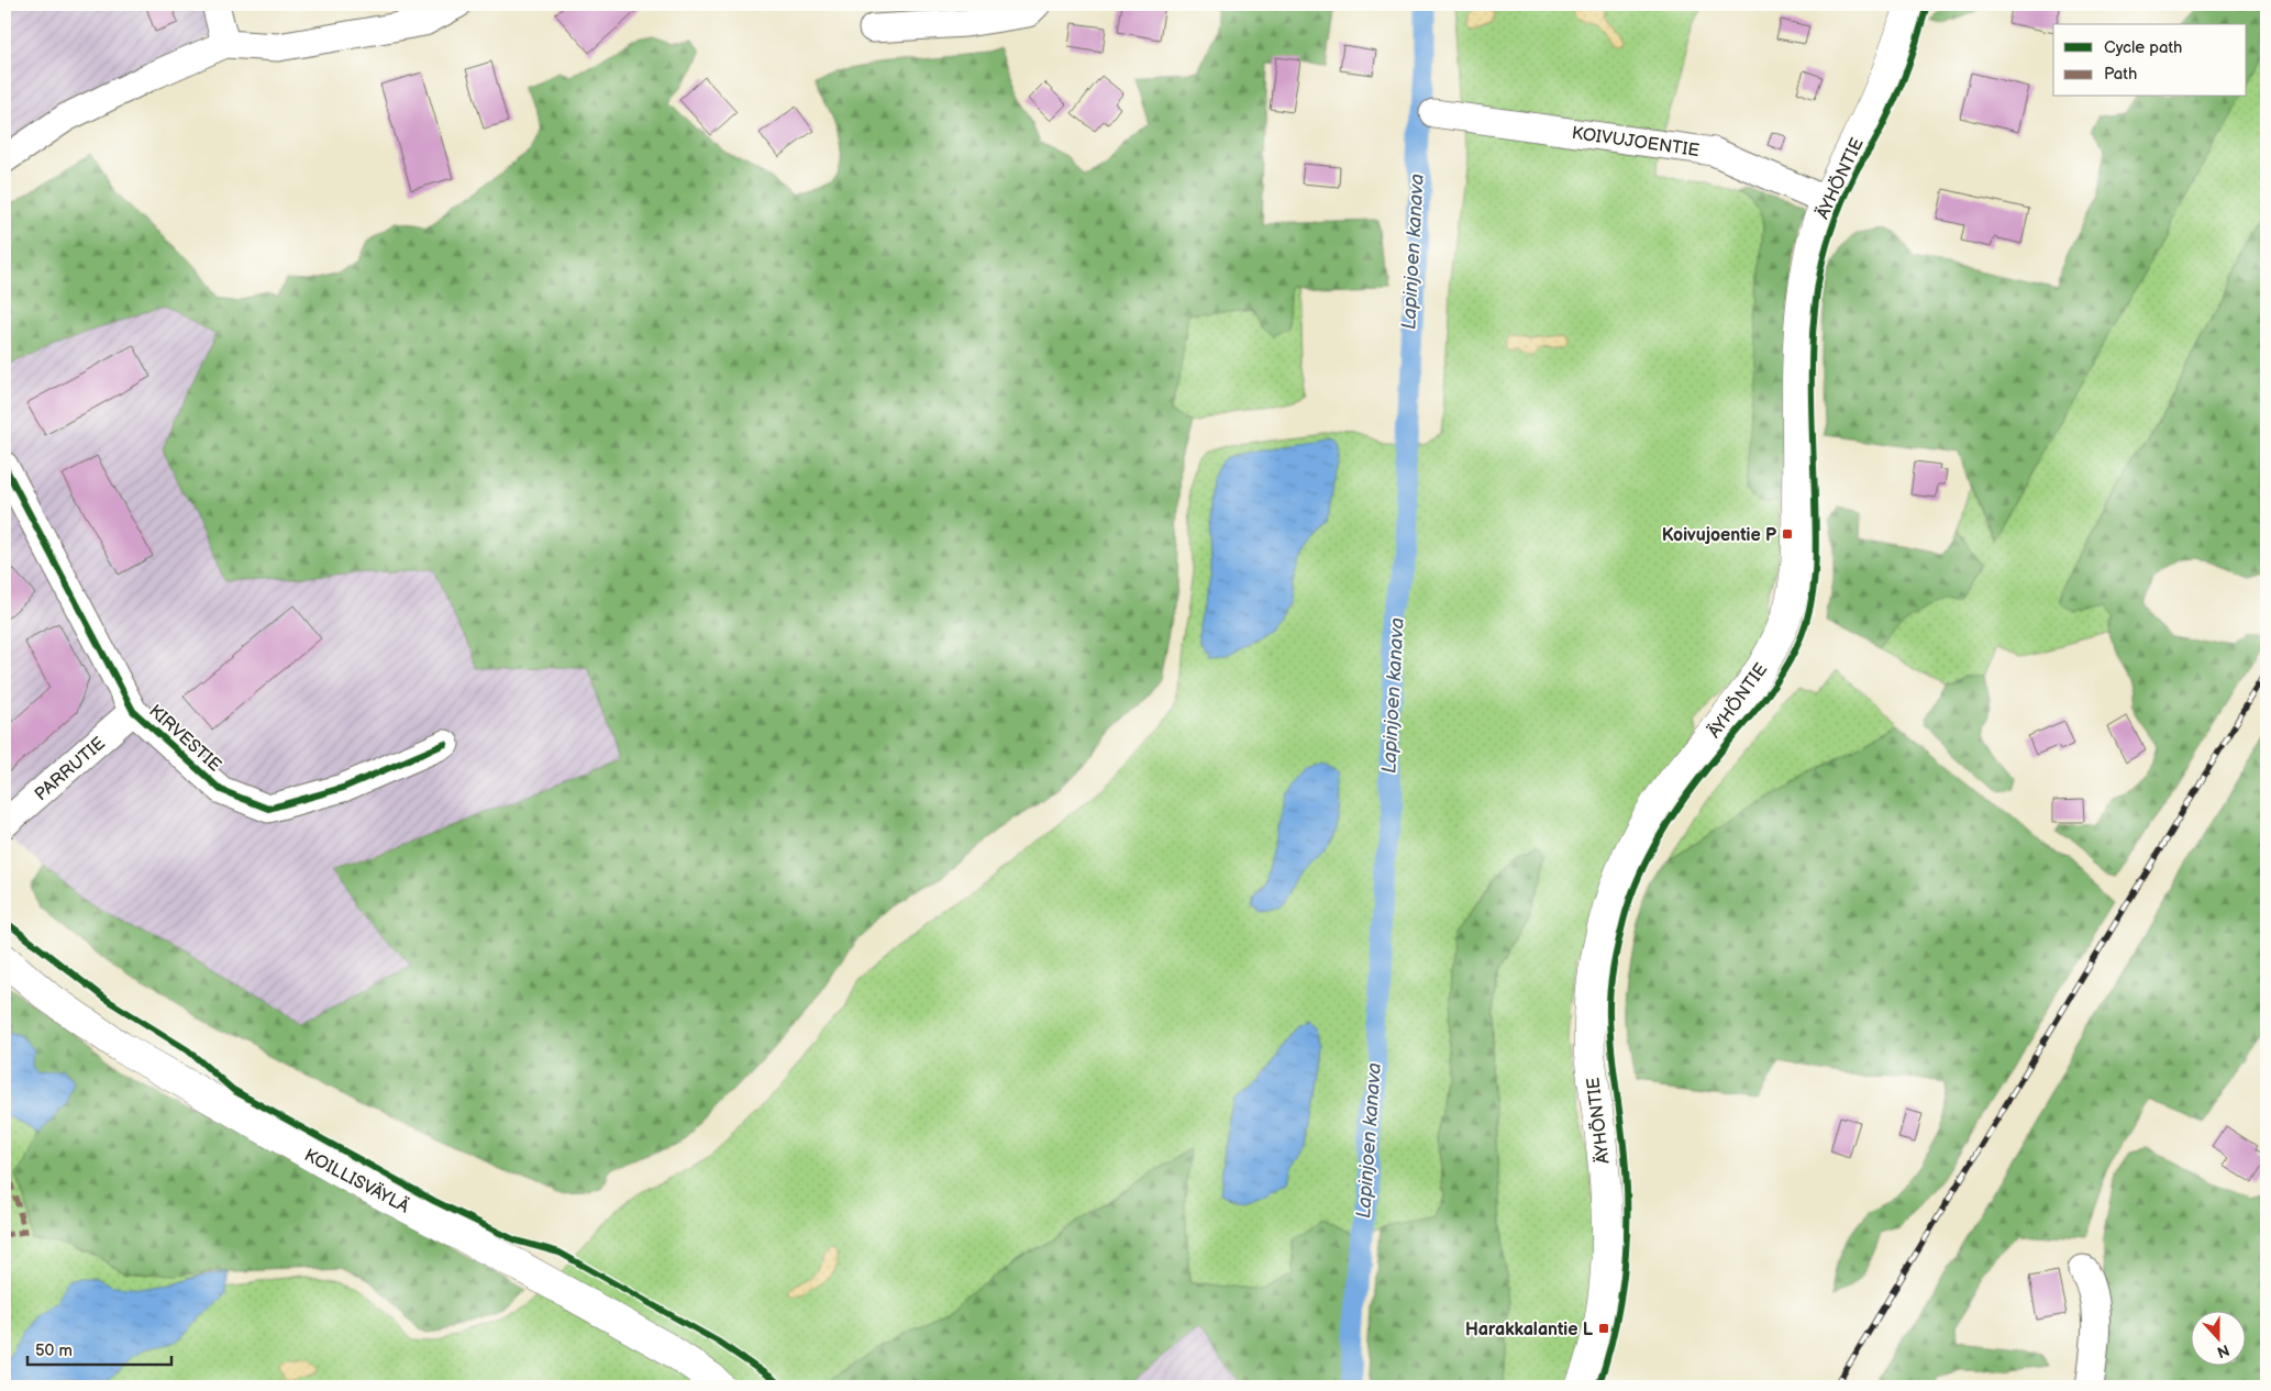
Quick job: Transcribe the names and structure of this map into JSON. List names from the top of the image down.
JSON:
{
  "streets": {
    "main road": ["ÄYHÖNTIE", "KOILLISVÄYLÄ"],
    "street": ["KOIVUJOENTIE", "KIRVESTIE", "PARRUTIE"]
  },
  "crossings": [
    ["KOIVUJOENTIE", "ÄYHÖNTIE"],
    ["KIRVESTIE", "PARRUTIE"]
  ],
  "water": ["Lapinjoen kanava"],
  "places": {
    "transit": ["Koivujoentie P", "Harakkalantie L"]
  },
  "legend": ["Cycle path", "Path"],
  "scale_bar": "50 m",
  "north": "bottom"
}
